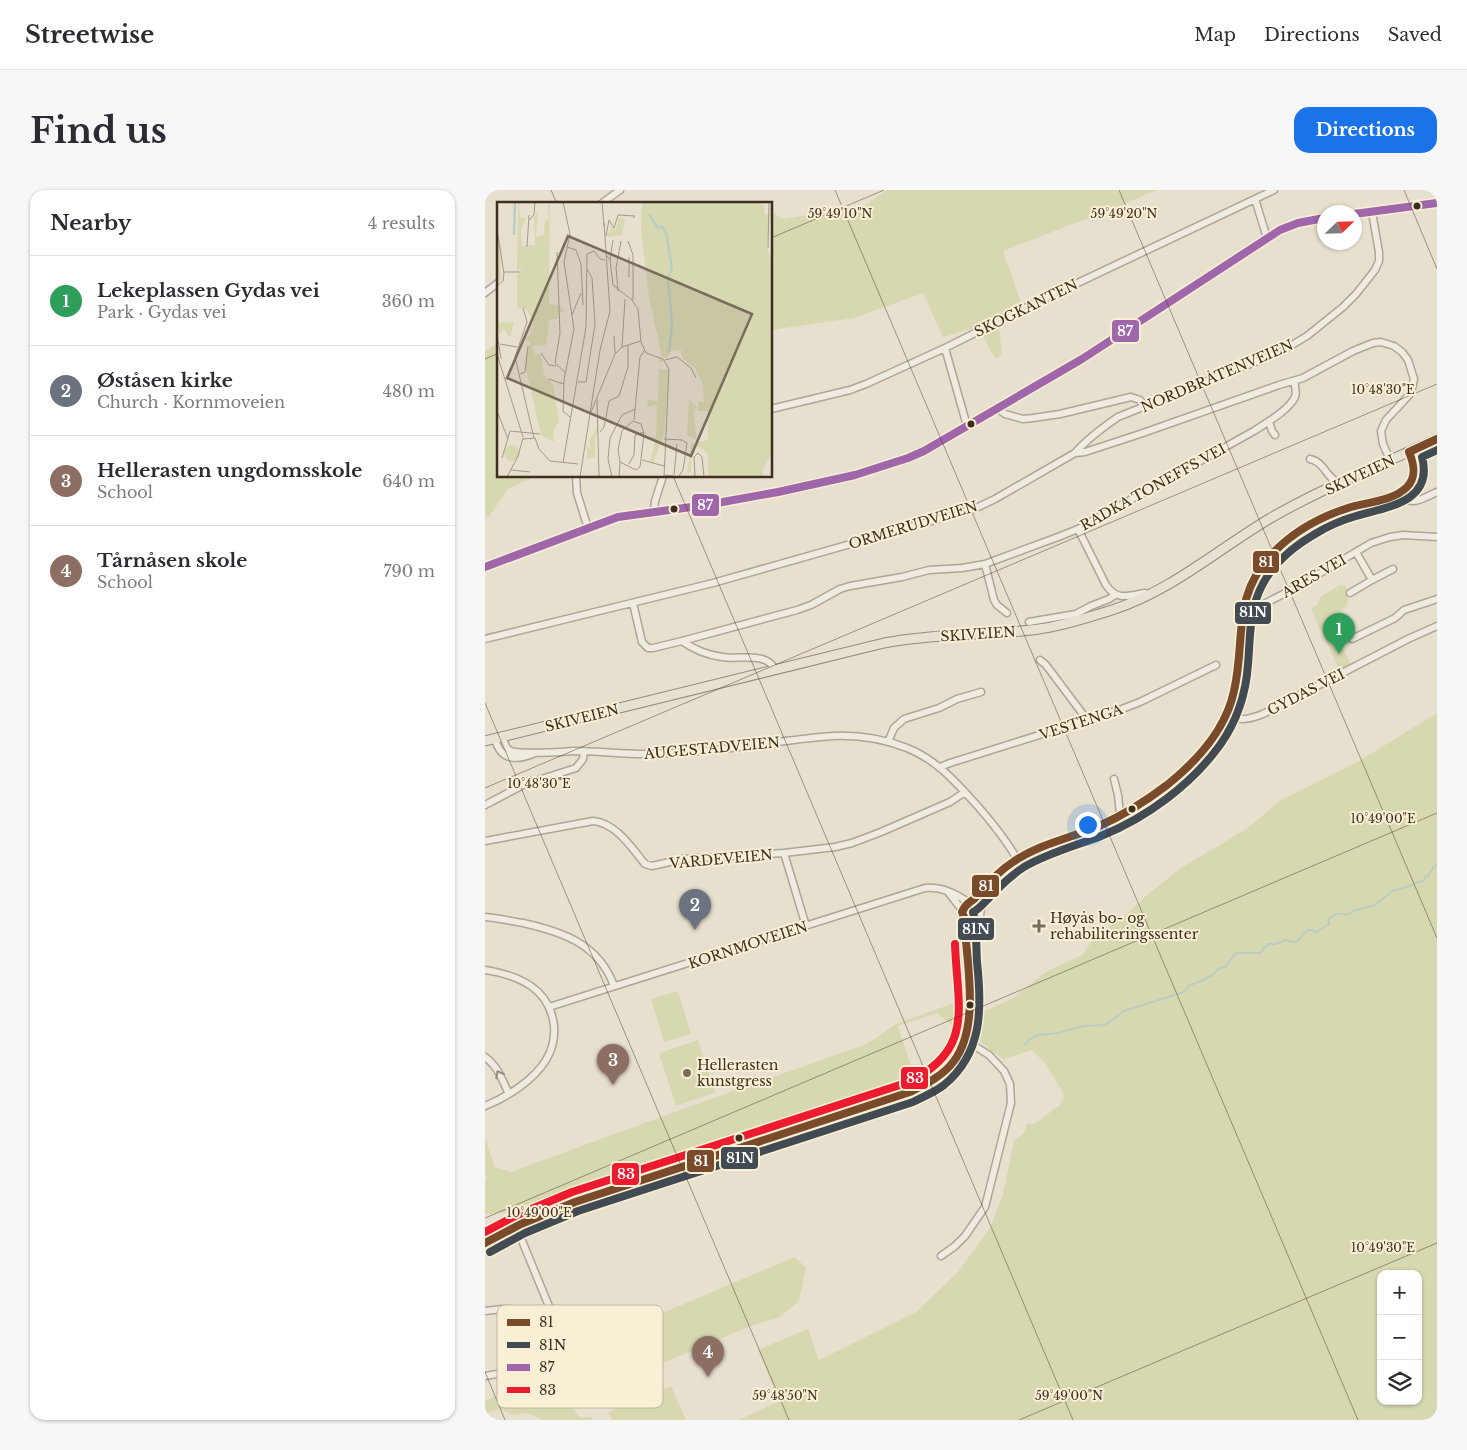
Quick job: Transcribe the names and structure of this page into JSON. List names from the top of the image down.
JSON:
{
  "streets": {
    "main road": ["SKIVEIEN"],
    "street": [
      "SKOGKANTEN",
      "NORDBRÅTENVEIEN",
      "RADKA TONEFFS VEI",
      "ORMERUDVEIEN",
      "ARES VEI",
      "GYDAS VEI",
      "VESTENGA",
      "AUGESTADVEIEN",
      "VARDEVEIEN",
      "KORNMOVEIEN"
    ]
  },
  "crossings": [
    ["NORDBRÅTENVEIEN", "ORMERUDVEIEN"],
    ["SKIVEIEN", "ORMERUDVEIEN"],
    ["SKIVEIEN", "AUGESTADVEIEN"],
    ["RADKA TONEFFS VEI", "ORMERUDVEIEN"],
    ["VESTENGA", "AUGESTADVEIEN"],
    ["AUGESTADVEIEN", "VARDEVEIEN"]
  ],
  "places": {
    "health": ["Høyås bo- og rehabiliteringssenter"],
    "other": ["Hellerasten kunstgress"]
  },
  "lines": [
    "transit line 87",
    "transit line 81",
    "transit line 81N",
    "transit line 83"
  ],
  "legend": [
    "81",
    "81N",
    "87",
    "83"
  ],
  "north": "top right",
  "page": {
    "header": "Streetwise",
    "nav": ["Map", "Directions", "Saved"],
    "buttons": "Directions",
    "title": "Find us",
    "heading": ["Nearby", "4 results"],
    "list": [
      {
        "mark": "1",
        "name": "Lekeplassen Gydas vei",
        "note": "Park · Gydas vei",
        "value": "360 m"
      },
      {
        "mark": "2",
        "name": "Øståsen kirke",
        "note": "Church · Kornmoveien",
        "value": "480 m"
      },
      {
        "mark": "3",
        "name": "Hellerasten ungdomsskole",
        "note": "School",
        "value": "640 m"
      },
      {
        "mark": "4",
        "name": "Tårnåsen skole",
        "note": "School",
        "value": "790 m"
      }
    ],
    "pins": [
      "1",
      "2",
      "3",
      "4"
    ],
    "map_buttons": ["+", "−"]
  },
  "coordinates": [
    "59°49'10\"N",
    "59°49'20\"N",
    "10°48'30\"E",
    "10°49'00\"E",
    "10°49'30\"E",
    "59°48'50\"N",
    "59°49'00\"N"
  ]
}
